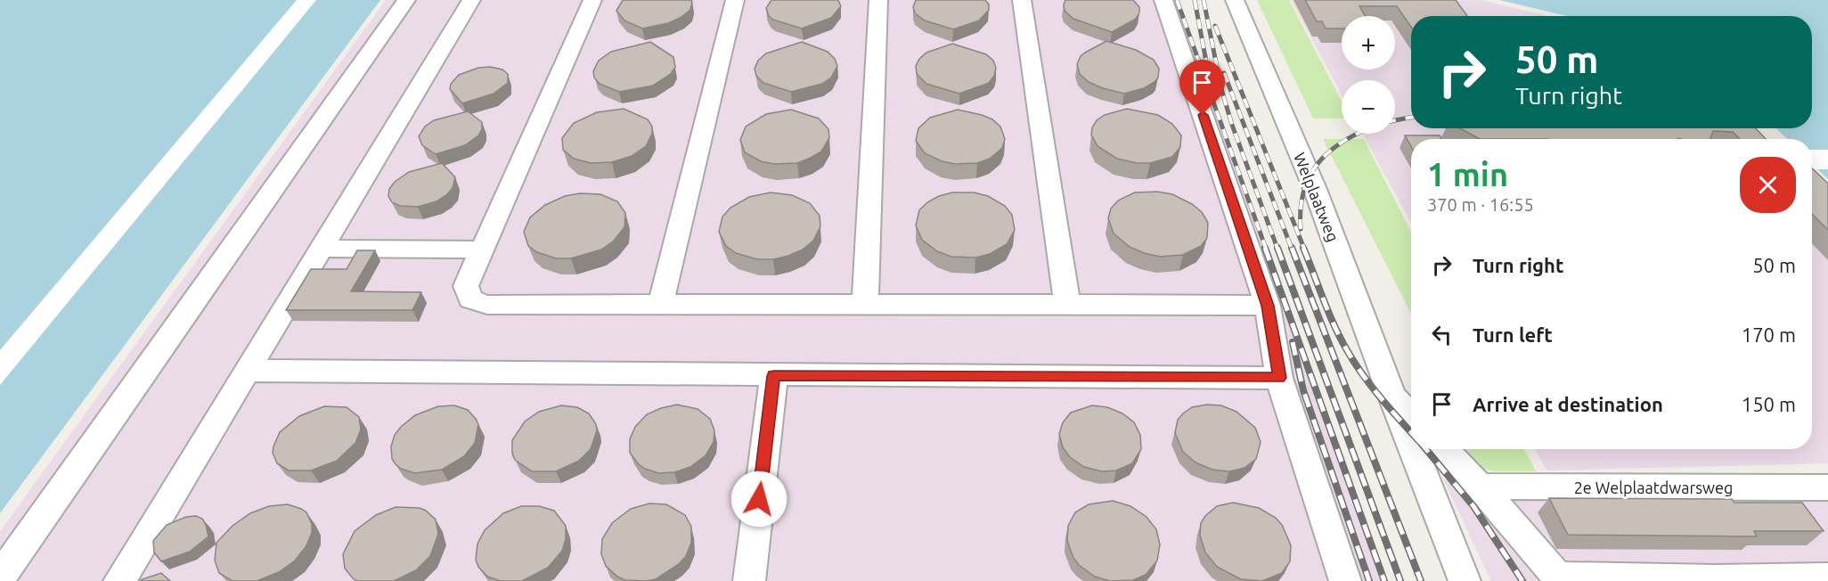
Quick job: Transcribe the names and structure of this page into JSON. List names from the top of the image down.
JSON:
{
  "streets": {
    "lane": ["Welplaatweg", "2e Welplaatdwarsweg"]
  },
  "page": {
    "map_buttons": ["+", "−"],
    "turn": ["50 m", "Turn right"],
    "heading": ["1 min", "370 m · 16:55"],
    "list": [
      {
        "name": "Turn right",
        "value": "50 m"
      },
      {
        "name": "Turn left",
        "value": "170 m"
      },
      {
        "name": "Arrive at destination",
        "value": "150 m"
      }
    ]
  }
}
